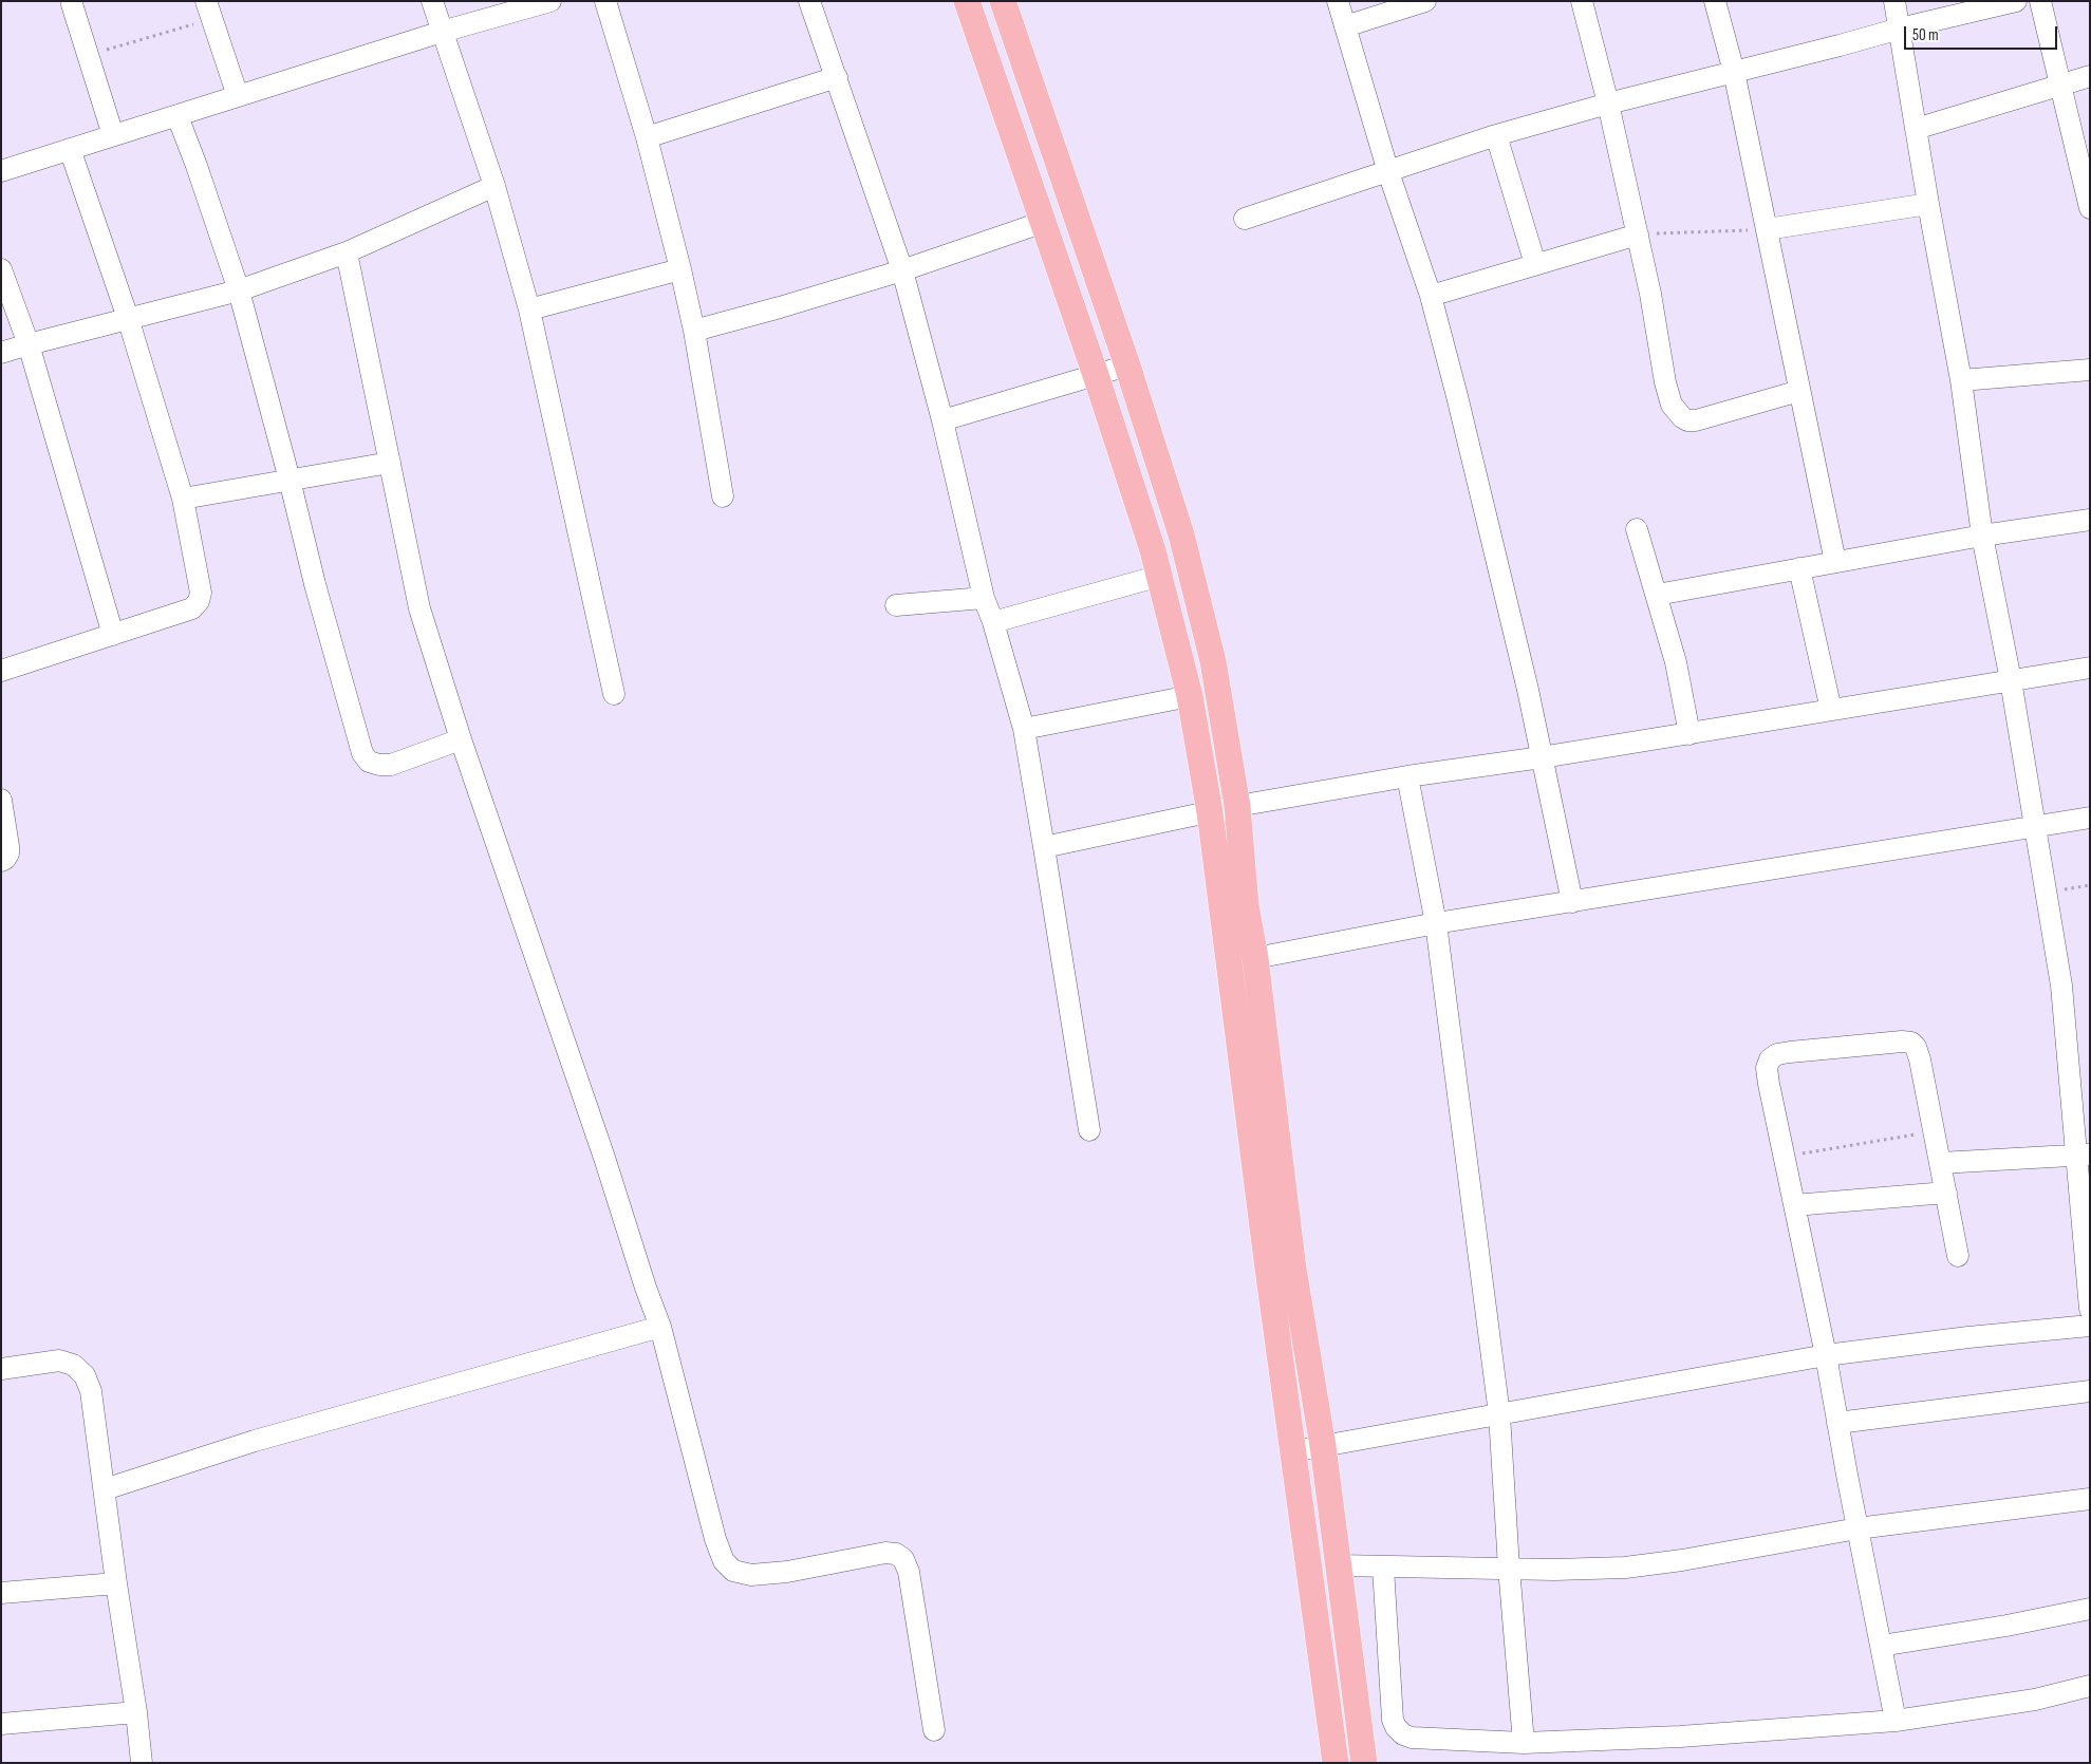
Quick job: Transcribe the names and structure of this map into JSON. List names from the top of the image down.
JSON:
{
  "scale_bar": "50 m"
}
